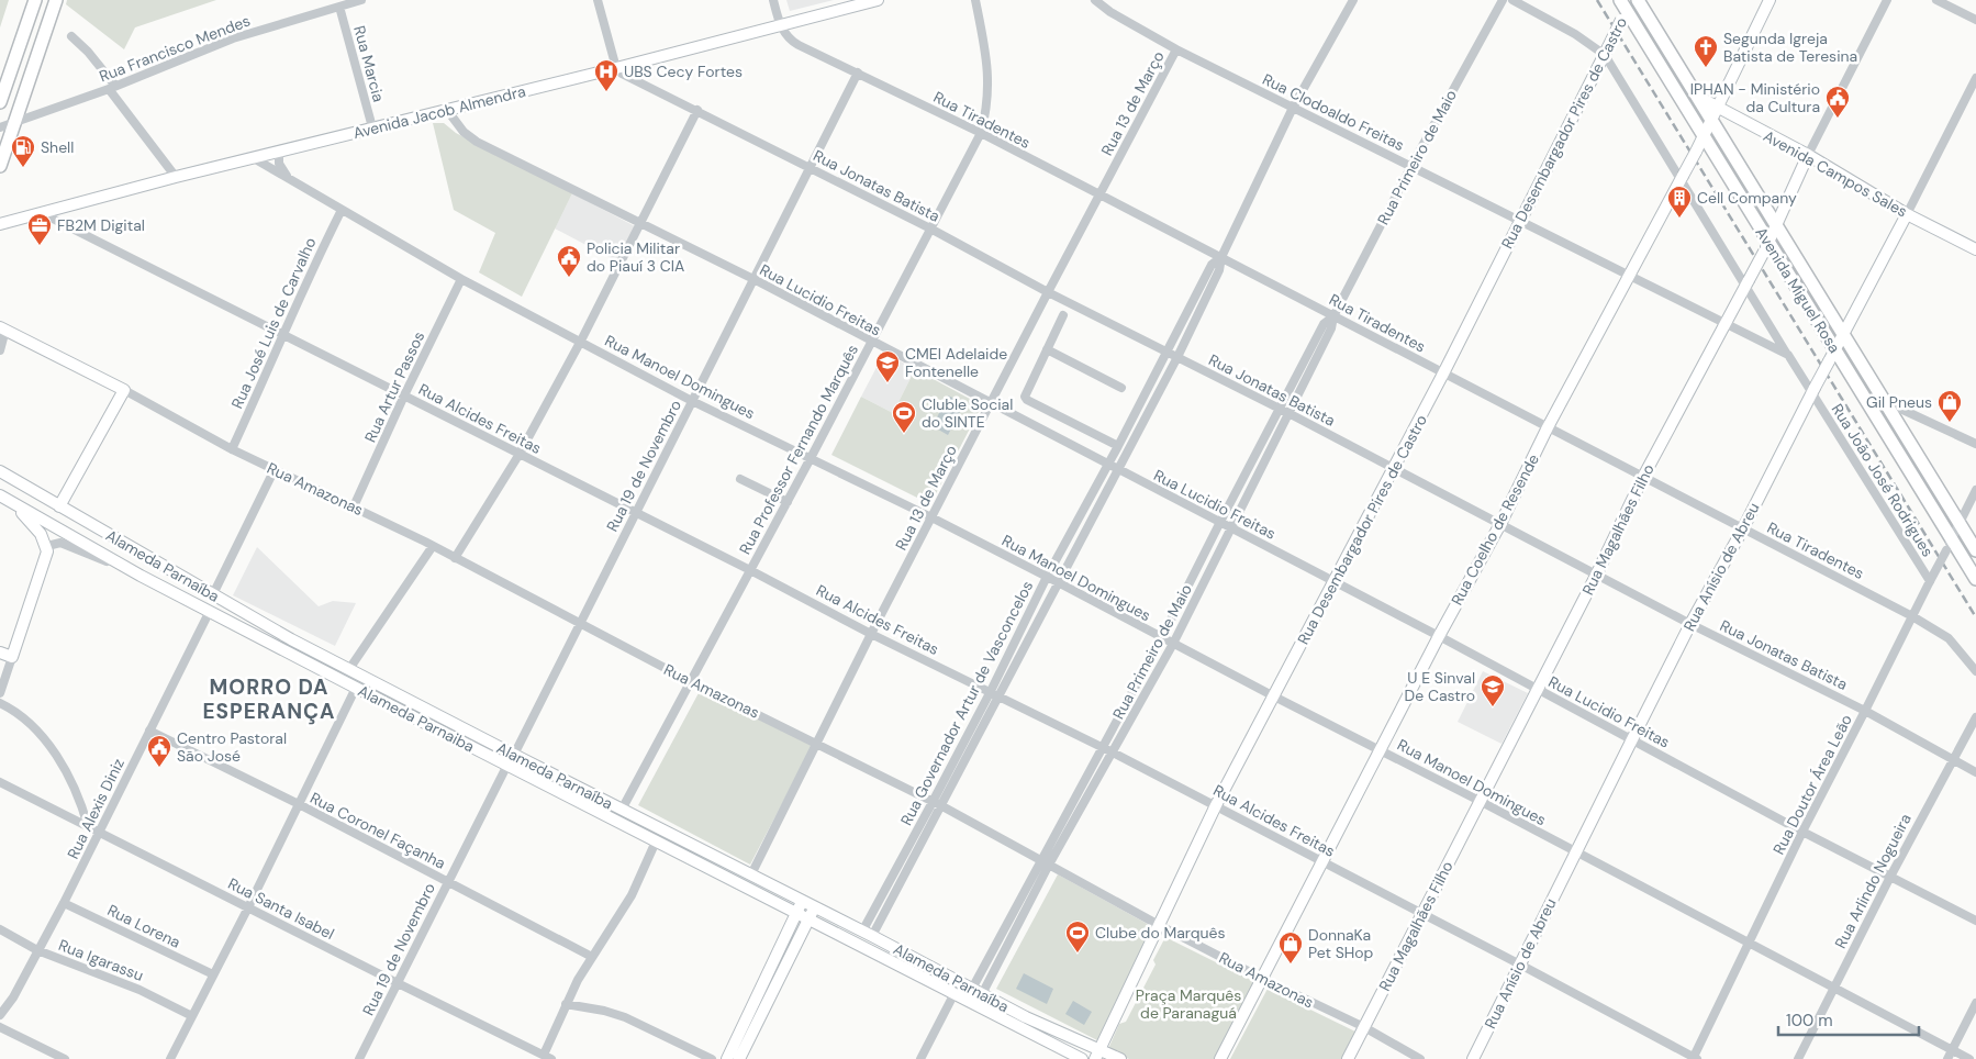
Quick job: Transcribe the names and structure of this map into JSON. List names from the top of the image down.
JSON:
{
  "streets": {
    "main road": [
      "Avenida Jacob Almendra",
      "Rua Desembargador Pires de Castro",
      "Avenida Campos Sales",
      "Avenida Miguel Rosa",
      "Rua Amazonas",
      "Rua Coelho de Resende",
      "Rua Magalhães Filho",
      "Alameda Parnaíba",
      "Rua Anísio de Abreu",
      "Alameda Parnaiba"
    ],
    "street": [
      "Rua Francisco Mendes",
      "Rua Marcia",
      "Rua 13 de Março",
      "Rua Clodoaldo Freitas",
      "Rua Tiradentes",
      "Rua Primeiro de Maio",
      "Rua Jonatas Batista",
      "Rua Lucidio Freitas",
      "Rua José Luis de Carvalho",
      "Rua Manoel Domingues",
      "Rua Artur Passos",
      "Rua Alcides Freitas",
      "Rua Professor Fernando Marquês",
      "Rua 19 de Novembro",
      "Rua João José Rodrigues",
      "Rua Governador Artur de Vasconcelos",
      "Rua Doutor Área Leão",
      "Rua Alexis Diniz",
      "Rua Coronel Façanha",
      "Rua Arlindo Nogueira",
      "Rua Santa Isabel",
      "Rua Lorena",
      "Rua Igarassu"
    ]
  },
  "crossings": [
    ["Rua Francisco Mendes", "Rua Marcia"],
    ["Rua Marcia", "Avenida Jacob Almendra"],
    ["Rua 13 de Março", "Rua Clodoaldo Freitas"],
    ["Rua 13 de Março", "Rua Tiradentes"],
    ["Rua 13 de Março", "Rua Jonatas Batista"],
    ["Rua 13 de Março", "Rua Lucidio Freitas"],
    ["Rua 13 de Março", "Rua Manoel Domingues"],
    ["Rua 13 de Março", "Rua Alcides Freitas"],
    ["Rua 13 de Março", "Rua Amazonas"],
    ["Rua 13 de Março", "Alameda Parnaíba"],
    ["Avenida Jacob Almendra", "Rua Tiradentes"],
    ["Avenida Jacob Almendra", "Rua Jonatas Batista"],
    ["Avenida Jacob Almendra", "Rua Lucidio Freitas"],
    ["Avenida Jacob Almendra", "Rua Manoel Domingues"],
    ["Avenida Jacob Almendra", "Rua Alcides Freitas"],
    ["Rua Clodoaldo Freitas", "Rua Desembargador Pires de Castro"],
    ["Rua Clodoaldo Freitas", "Rua Primeiro de Maio"],
    ["Rua Clodoaldo Freitas", "Rua Coelho de Resende"],
    ["Rua Clodoaldo Freitas", "Rua Magalhães Filho"],
    ["Rua Clodoaldo Freitas", "Rua Governador Artur de Vasconcelos"],
    ["Rua Tiradentes", "Rua Desembargador Pires de Castro"],
    ["Rua Tiradentes", "Rua Primeiro de Maio"],
    ["Rua Tiradentes", "Rua Professor Fernando Marquês"],
    ["Rua Tiradentes", "Rua 19 de Novembro"],
    ["Rua Tiradentes", "Rua Coelho de Resende"],
    ["Rua Tiradentes", "Rua Magalhães Filho"],
    ["Rua Tiradentes", "Rua Anísio de Abreu"],
    ["Rua Tiradentes", "Rua Governador Artur de Vasconcelos"],
    ["Rua Tiradentes", "Rua Doutor Área Leão"],
    ["Rua Desembargador Pires de Castro", "Rua Jonatas Batista"],
    ["Rua Desembargador Pires de Castro", "Avenida Miguel Rosa"],
    ["Rua Desembargador Pires de Castro", "Rua Lucidio Freitas"],
    ["Rua Desembargador Pires de Castro", "Rua Manoel Domingues"],
    ["Rua Desembargador Pires de Castro", "Rua Alcides Freitas"],
    ["Rua Desembargador Pires de Castro", "Rua Amazonas"],
    ["Rua Desembargador Pires de Castro", "Alameda Parnaíba"],
    ["Rua Primeiro de Maio", "Rua Jonatas Batista"],
    ["Rua Primeiro de Maio", "Rua Lucidio Freitas"],
    ["Rua Primeiro de Maio", "Rua Manoel Domingues"],
    ["Rua Primeiro de Maio", "Rua Alcides Freitas"],
    ["Rua Primeiro de Maio", "Rua Amazonas"],
    ["Rua Primeiro de Maio", "Alameda Parnaíba"],
    ["Avenida Campos Sales", "Avenida Miguel Rosa"],
    ["Avenida Campos Sales", "Rua Coelho de Resende"],
    ["Avenida Campos Sales", "Rua Magalhães Filho"],
    ["Avenida Campos Sales", "Rua Anísio de Abreu"],
    ["Rua Jonatas Batista", "Rua Professor Fernando Marquês"],
    ["Rua Jonatas Batista", "Rua 19 de Novembro"],
    ["Rua Jonatas Batista", "Rua Coelho de Resende"],
    ["Rua Jonatas Batista", "Rua Magalhães Filho"],
    ["Rua Jonatas Batista", "Rua Anísio de Abreu"],
    ["Rua Jonatas Batista", "Rua Governador Artur de Vasconcelos"],
    ["Rua Jonatas Batista", "Rua Doutor Área Leão"],
    ["Rua Jonatas Batista", "Rua Arlindo Nogueira"],
    ["Avenida Miguel Rosa", "Rua Coelho de Resende"],
    ["Avenida Miguel Rosa", "Rua Magalhães Filho"],
    ["Avenida Miguel Rosa", "Rua Anísio de Abreu"],
    ["Avenida Miguel Rosa", "Rua Doutor Área Leão"],
    ["Rua Lucidio Freitas", "Rua Professor Fernando Marquês"],
    ["Rua Lucidio Freitas", "Rua 19 de Novembro"],
    ["Rua Lucidio Freitas", "Rua Coelho de Resende"],
    ["Rua Lucidio Freitas", "Rua Magalhães Filho"],
    ["Rua Lucidio Freitas", "Rua Anísio de Abreu"],
    ["Rua Lucidio Freitas", "Rua Governador Artur de Vasconcelos"],
    ["Rua Lucidio Freitas", "Rua Doutor Área Leão"],
    ["Rua Lucidio Freitas", "Rua Arlindo Nogueira"],
    ["Rua José Luis de Carvalho", "Rua Manoel Domingues"],
    ["Rua José Luis de Carvalho", "Rua Alcides Freitas"],
    ["Rua José Luis de Carvalho", "Rua Amazonas"],
    ["Rua Manoel Domingues", "Rua Artur Passos"],
    ["Rua Manoel Domingues", "Rua Professor Fernando Marquês"],
    ["Rua Manoel Domingues", "Rua 19 de Novembro"],
    ["Rua Manoel Domingues", "Rua Coelho de Resende"],
    ["Rua Manoel Domingues", "Rua Magalhães Filho"],
    ["Rua Manoel Domingues", "Rua Anísio de Abreu"],
    ["Rua Manoel Domingues", "Rua Governador Artur de Vasconcelos"],
    ["Rua Manoel Domingues", "Rua Doutor Área Leão"],
    ["Rua Manoel Domingues", "Rua Arlindo Nogueira"],
    ["Rua Artur Passos", "Rua Alcides Freitas"],
    ["Rua Artur Passos", "Rua Amazonas"],
    ["Rua Alcides Freitas", "Rua Professor Fernando Marquês"],
    ["Rua Alcides Freitas", "Rua 19 de Novembro"],
    ["Rua Alcides Freitas", "Rua Coelho de Resende"],
    ["Rua Alcides Freitas", "Rua Magalhães Filho"],
    ["Rua Alcides Freitas", "Rua Anísio de Abreu"],
    ["Rua Alcides Freitas", "Rua Governador Artur de Vasconcelos"],
    ["Rua Alcides Freitas", "Rua Doutor Área Leão"],
    ["Rua Professor Fernando Marquês", "Rua Amazonas"],
    ["Rua Professor Fernando Marquês", "Alameda Parnaíba"],
    ["Rua 19 de Novembro", "Rua Amazonas"],
    ["Rua 19 de Novembro", "Alameda Parnaíba"],
    ["Rua 19 de Novembro", "Alameda Parnaiba"],
    ["Rua 19 de Novembro", "Rua Coronel Façanha"],
    ["Rua 19 de Novembro", "Rua Santa Isabel"],
    ["Rua João José Rodrigues", "Rua Anísio de Abreu"],
    ["Rua João José Rodrigues", "Rua Doutor Área Leão"],
    ["Rua Amazonas", "Rua Coelho de Resende"],
    ["Rua Amazonas", "Rua Magalhães Filho"],
    ["Rua Amazonas", "Rua Governador Artur de Vasconcelos"],
    ["Alameda Parnaíba", "Rua Governador Artur de Vasconcelos"],
    ["Alameda Parnaíba", "Alameda Parnaiba"],
    ["Alameda Parnaiba", "Rua Alexis Diniz"],
    ["Rua Alexis Diniz", "Rua Coronel Façanha"],
    ["Rua Alexis Diniz", "Rua Santa Isabel"],
    ["Rua Alexis Diniz", "Rua Lorena"],
    ["Rua Alexis Diniz", "Rua Igarassu"]
  ],
  "districts": ["MORRO DA ESPERANÇA"],
  "parks": ["Praça Marquês de Paranaguá"],
  "places": {
    "church": ["Segunda Igreja Batista de Teresina"],
    "hospital": ["UBS Cecy Fortes"],
    "public building": ["IPHAN - Ministério da Cultura", "Policia Militar do Piauí 3 CIA", "Centro Pastoral São José"],
    "fuel station": ["Shell"],
    "building": ["Cell Company"],
    "office": ["FB2M Digital"],
    "school or university": ["CMEI Adelaide Fontenelle", "U E Sinval De Castro"],
    "shop": ["Gil Pneus", "DonnaKa Pet SHop"],
    "sports": ["Cluble Social do SINTE", "Clube do Marquês"]
  },
  "scale_bar": "100 m"
}
